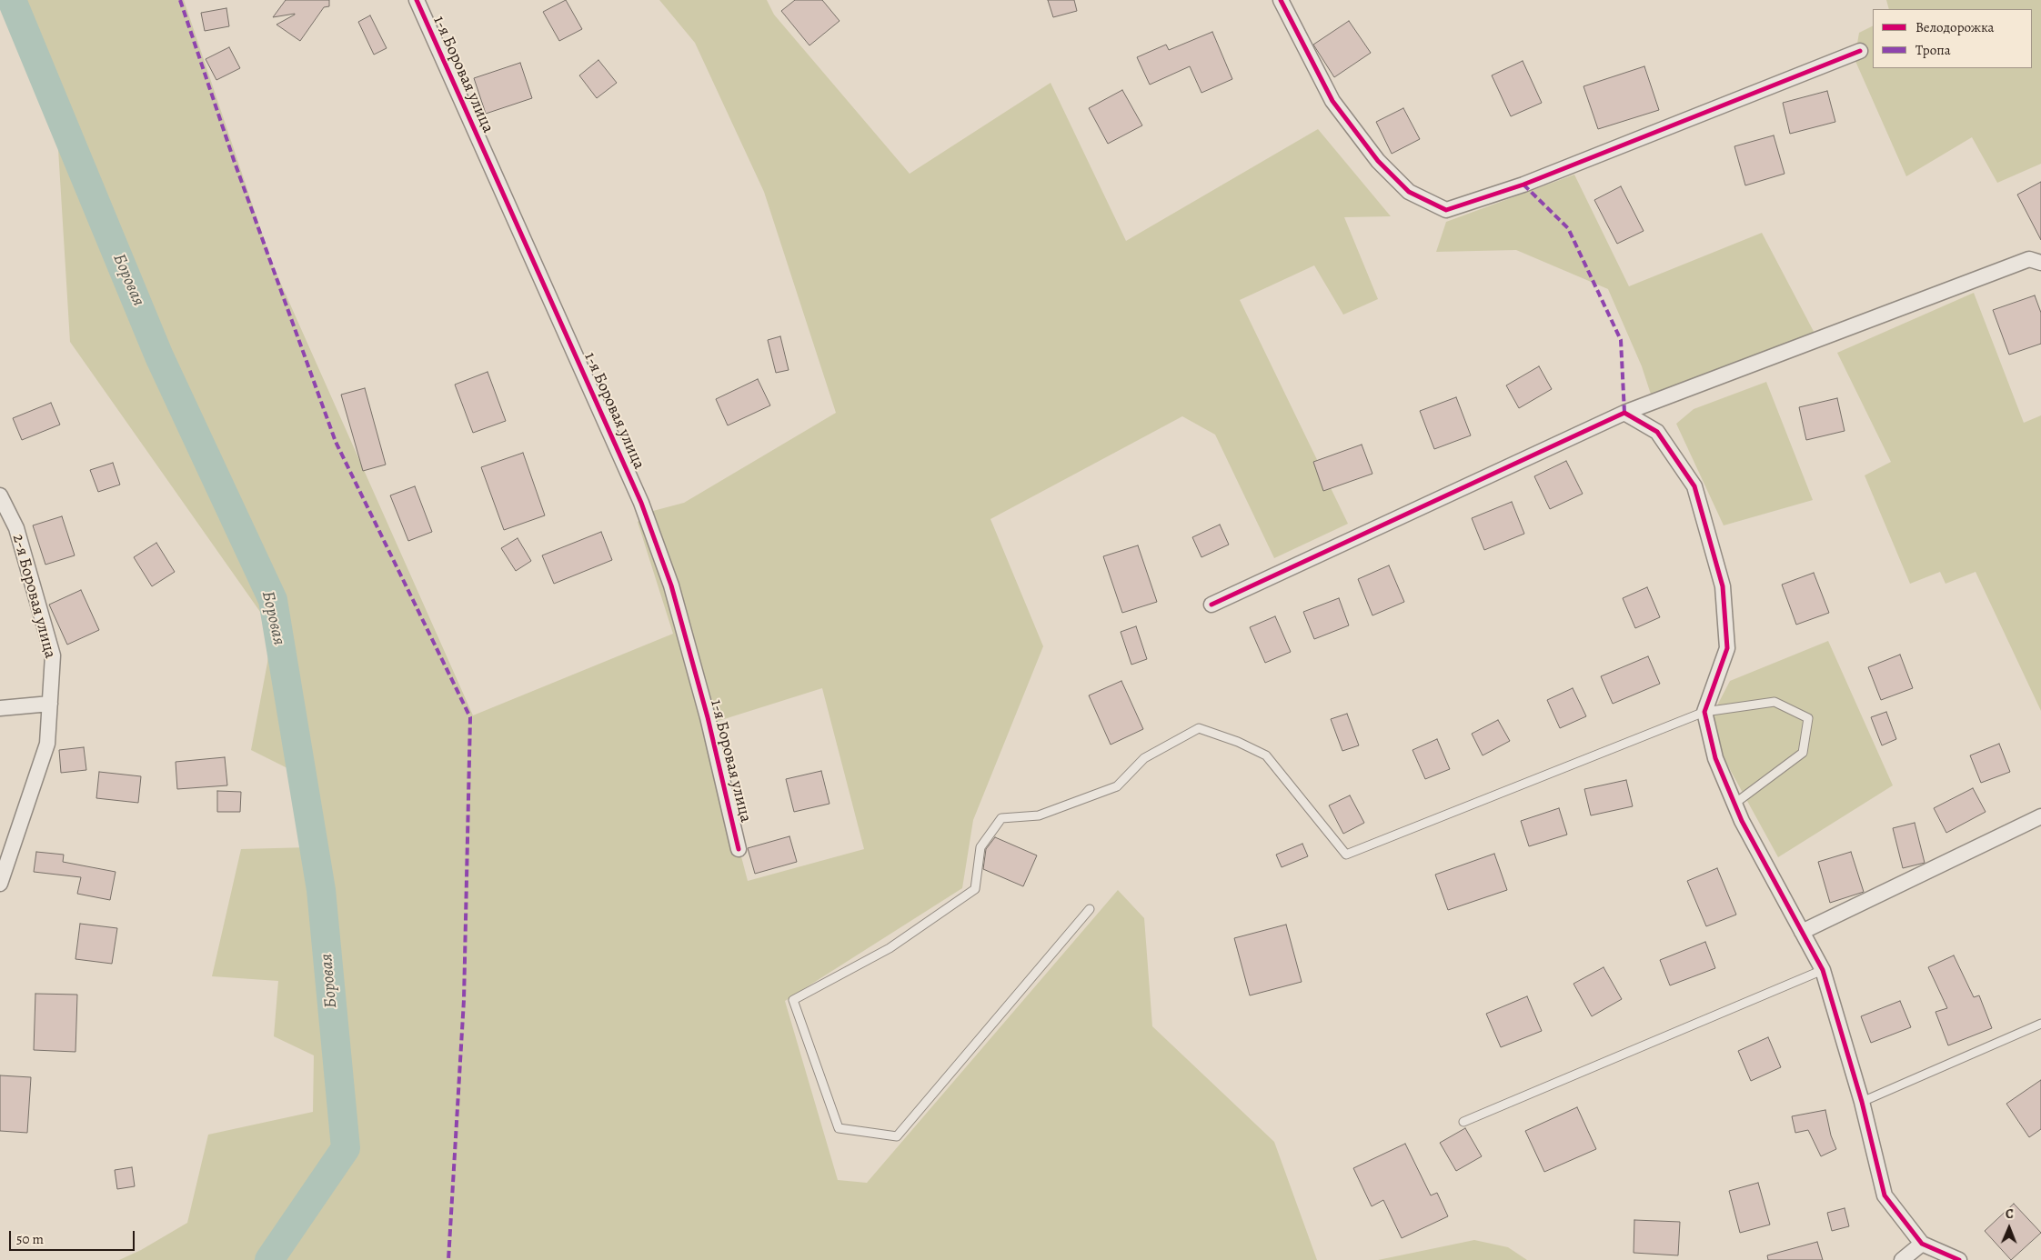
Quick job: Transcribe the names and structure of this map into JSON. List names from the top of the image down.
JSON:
{
  "streets": {
    "street": ["1-я Боровая улица", "2-я Боровая улица"]
  },
  "water": ["Боровая"],
  "legend": ["Велодорожка", "Тропа"],
  "scale_bar": "50 m",
  "north": "top"
}
